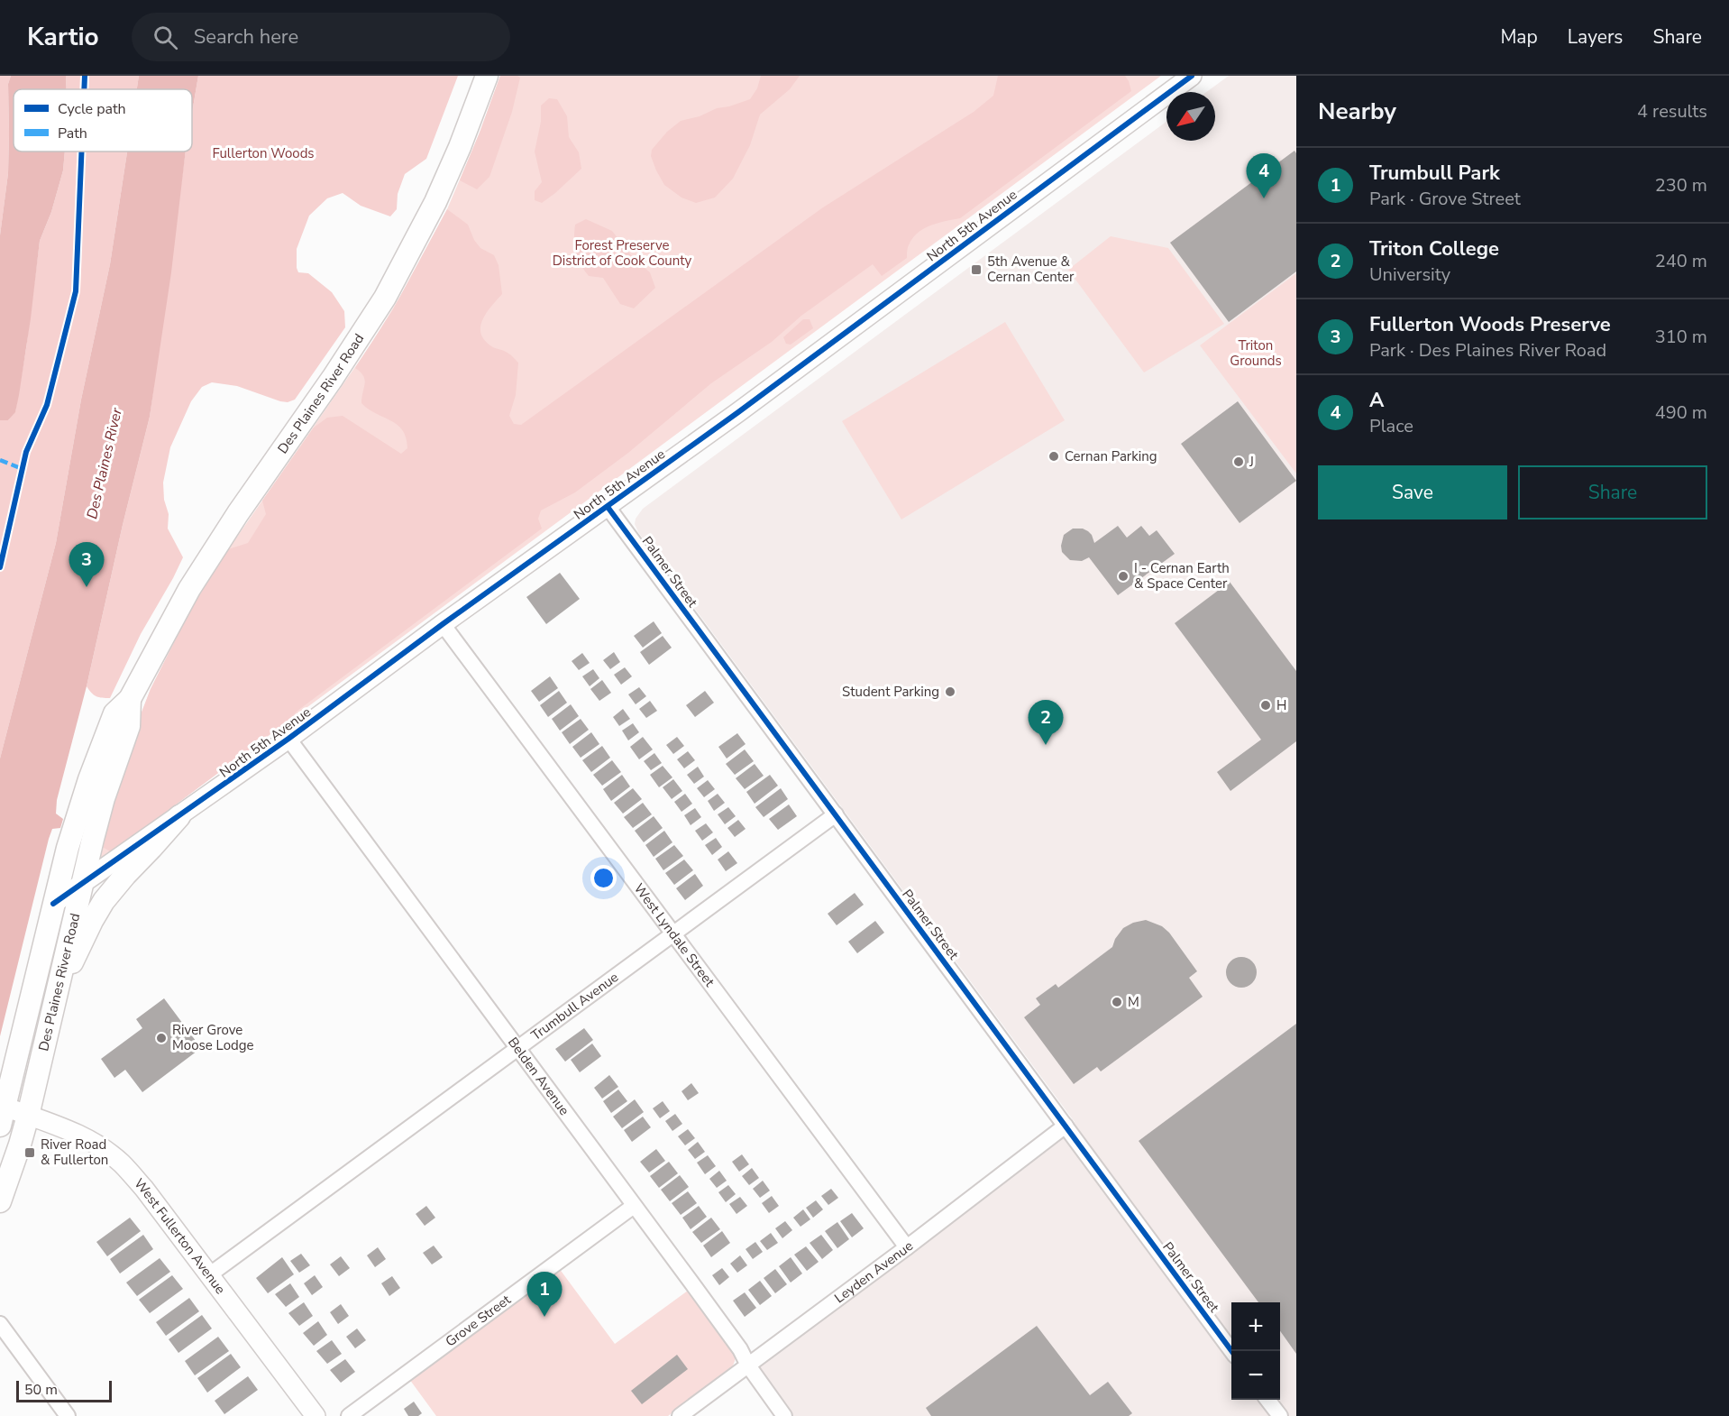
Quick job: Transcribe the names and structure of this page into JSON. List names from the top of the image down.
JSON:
{
  "streets": {
    "main road": ["Des Plaines River Road"],
    "street": [
      "North 5th Avenue",
      "Palmer Street",
      "West Lyndale Street",
      "Trumbull Avenue",
      "Belden Avenue",
      "West Fullerton Avenue",
      "Leyden Avenue",
      "Grove Street"
    ]
  },
  "crossings": [
    ["North 5th Avenue", "Des Plaines River Road"],
    ["North 5th Avenue", "Palmer Street"],
    ["North 5th Avenue", "West Lyndale Street"],
    ["North 5th Avenue", "Belden Avenue"],
    ["Des Plaines River Road", "West Fullerton Avenue"],
    ["Palmer Street", "Trumbull Avenue"],
    ["Palmer Street", "Leyden Avenue"],
    ["West Lyndale Street", "Trumbull Avenue"],
    ["West Lyndale Street", "Leyden Avenue"],
    ["Trumbull Avenue", "Belden Avenue"],
    ["Trumbull Avenue", "West Fullerton Avenue"],
    ["Belden Avenue", "Leyden Avenue"],
    ["Belden Avenue", "Grove Street"]
  ],
  "water": ["Des Plaines River"],
  "parks": ["Fullerton Woods", "Forest Preserve District of Cook County", "Triton Grounds"],
  "places": {
    "transit": ["5th Avenue & Cernan Center", "River Road & Fullerton"],
    "other": [
      "Cernan Parking",
      "J",
      "I - Cernan Earth & Space Center",
      "Student Parking",
      "H",
      "M",
      "River Grove Moose Lodge"
    ]
  },
  "legend": ["Cycle path", "Path"],
  "scale_bar": "50 m",
  "north": "bottom left",
  "page": {
    "header": "Kartio",
    "search": "Search here",
    "nav": ["Map", "Layers", "Share"],
    "heading": ["Nearby", "4 results"],
    "list": [
      {
        "mark": "1",
        "name": "Trumbull Park",
        "note": "Park · Grove Street",
        "value": "230 m"
      },
      {
        "mark": "2",
        "name": "Triton College",
        "note": "University",
        "value": "240 m"
      },
      {
        "mark": "3",
        "name": "Fullerton Woods Preserve",
        "note": "Park · Des Plaines River Road",
        "value": "310 m"
      },
      {
        "mark": "4",
        "name": "A",
        "note": "Place",
        "value": "490 m"
      }
    ],
    "pins": [
      "4",
      "3",
      "2",
      "1"
    ],
    "buttons": ["Save", "Share"],
    "map_buttons": ["+", "−"],
    "scale": "50 m"
  }
}
